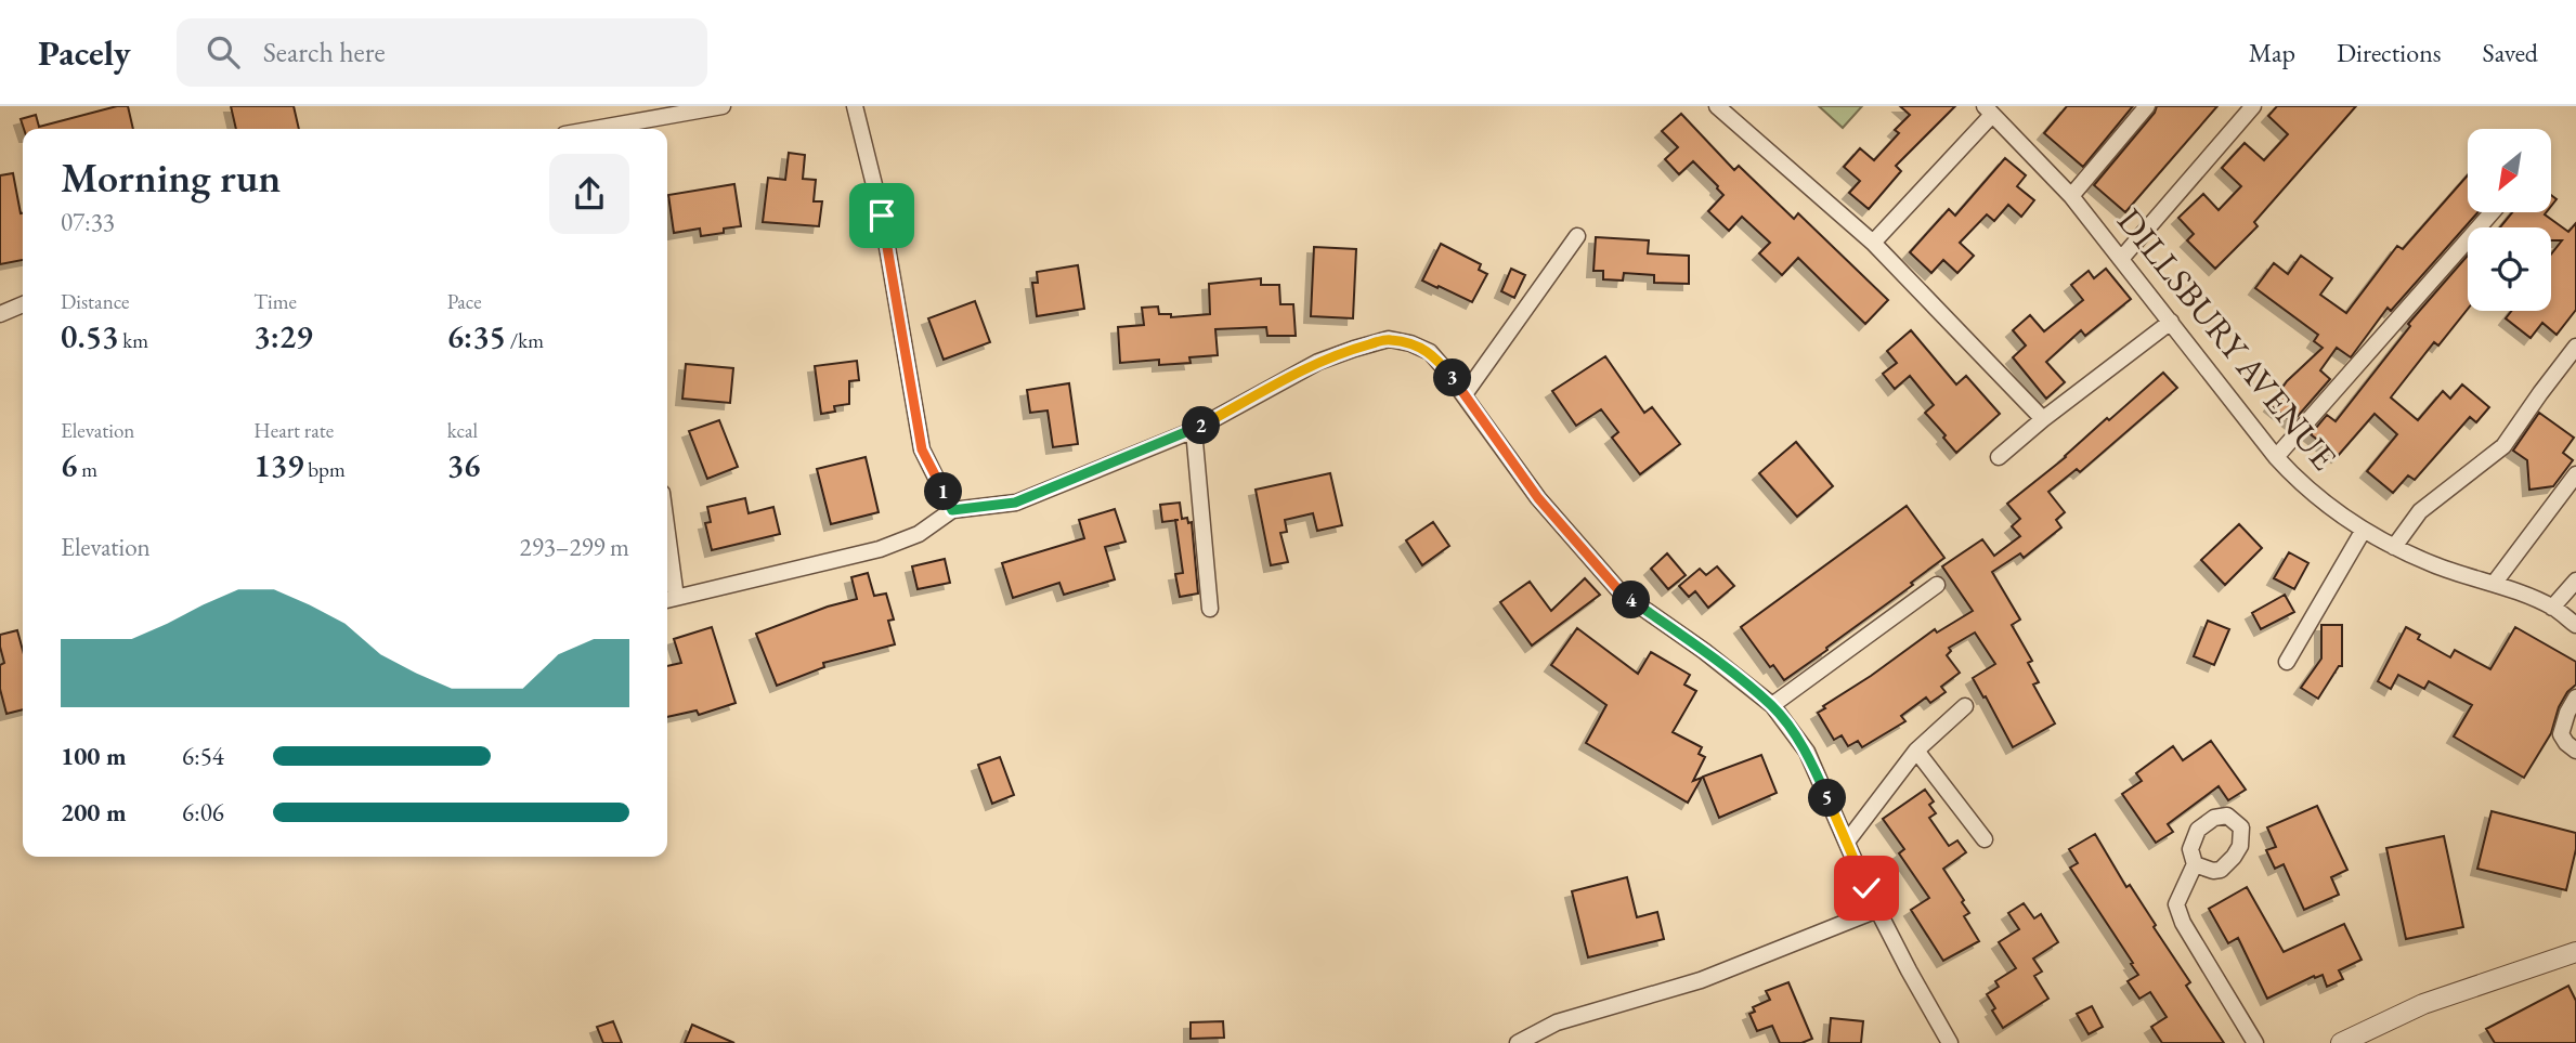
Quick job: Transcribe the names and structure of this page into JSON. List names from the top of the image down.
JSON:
{
  "streets": {
    "street": ["DILLSBURY AVENUE"]
  },
  "north": "bottom left",
  "page": {
    "header": "Pacely",
    "search": "Search here",
    "nav": ["Map", "Directions", "Saved"],
    "heading": ["Morning run", "07:33"],
    "stats": [
      ["Distance", "0.53 km"],
      ["Time", "3:29"],
      ["Pace", "6:35 /km"],
      ["Elevation", "6 m"],
      ["Heart rate", "139 bpm"],
      ["kcal", "36"]
    ],
    "pins": [
      "3",
      "2",
      "1",
      "4",
      "5"
    ],
    "chart": ["Elevation", "293–299 m"],
    "list": [
      {
        "name": "100 m",
        "note": "6:54"
      },
      {
        "name": "200 m",
        "note": "6:06"
      }
    ]
  }
}
